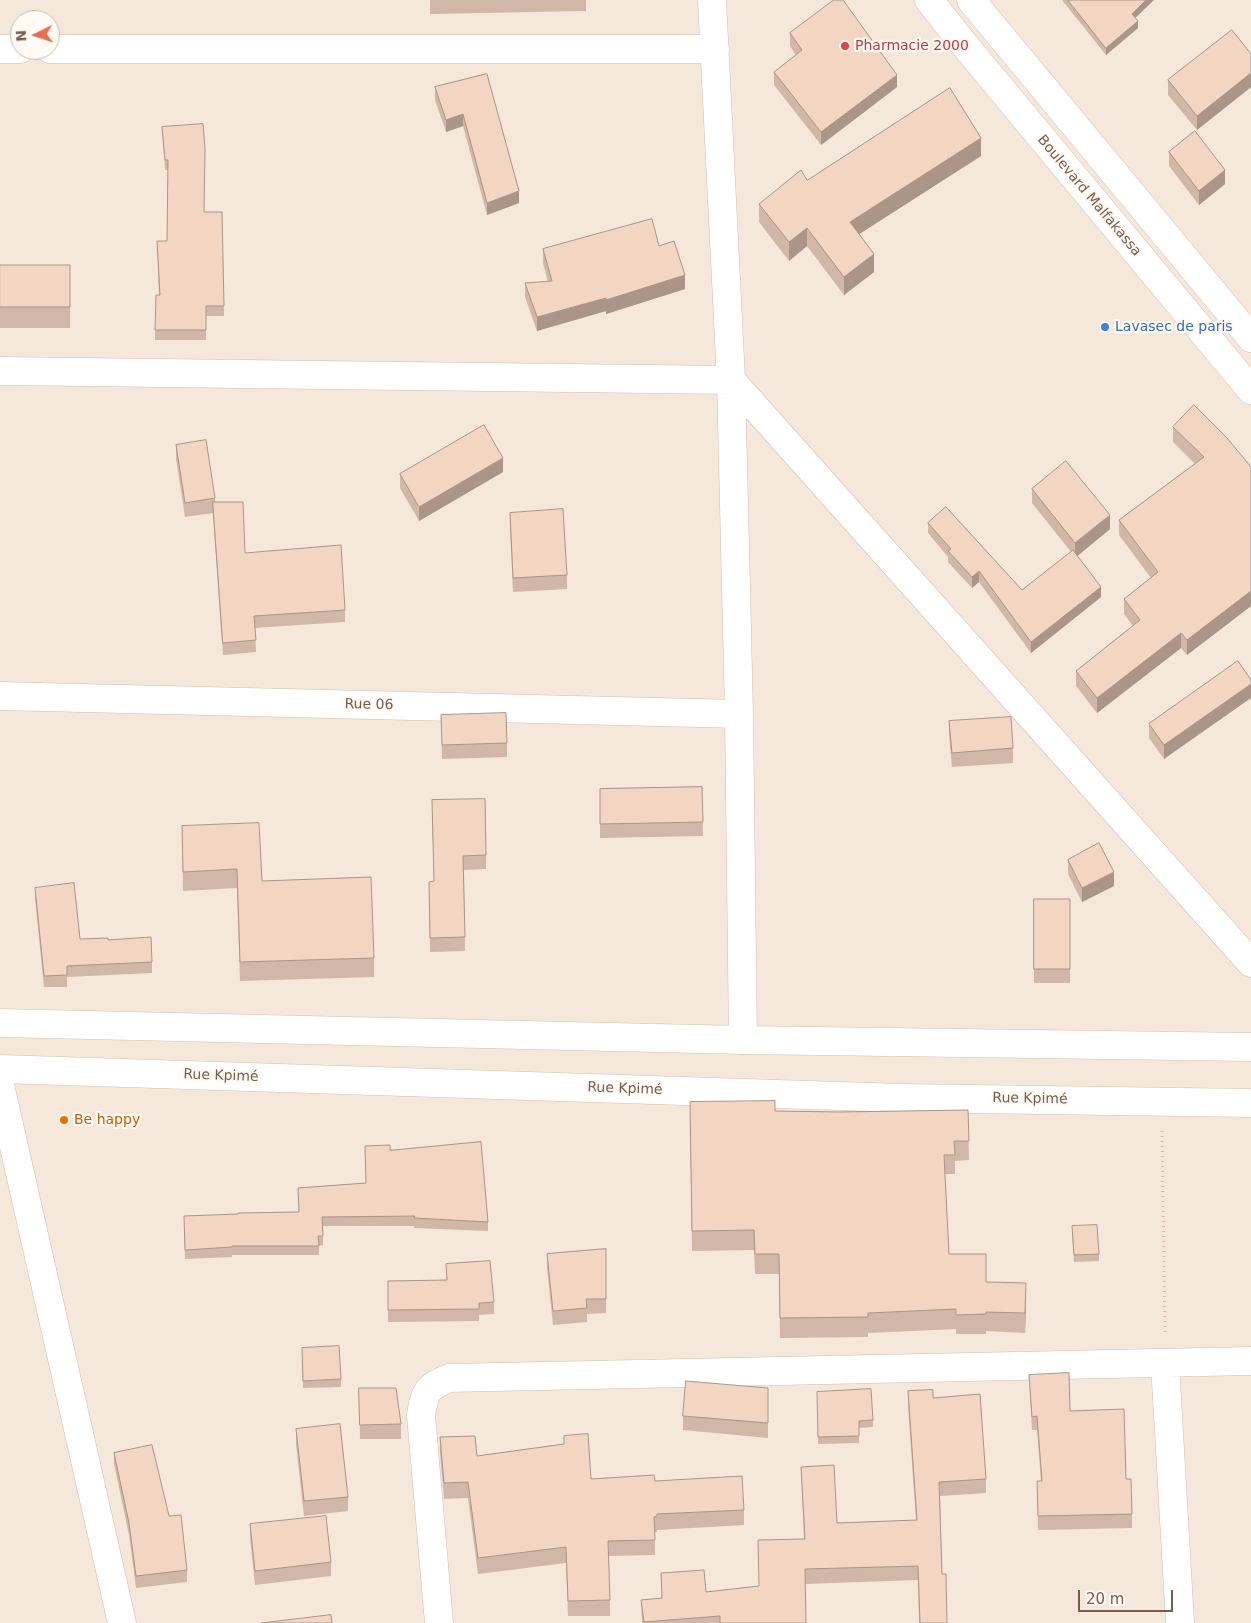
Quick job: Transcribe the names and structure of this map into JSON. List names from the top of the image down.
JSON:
{
  "streets": {
    "street": ["Boulevard Malfakassa", "Rue 06", "Rue Kpimé"]
  },
  "places": ["Pharmacie 2000", "Lavasec de paris", "Be happy"],
  "scale_bar": "20 m",
  "north": "left"
}
